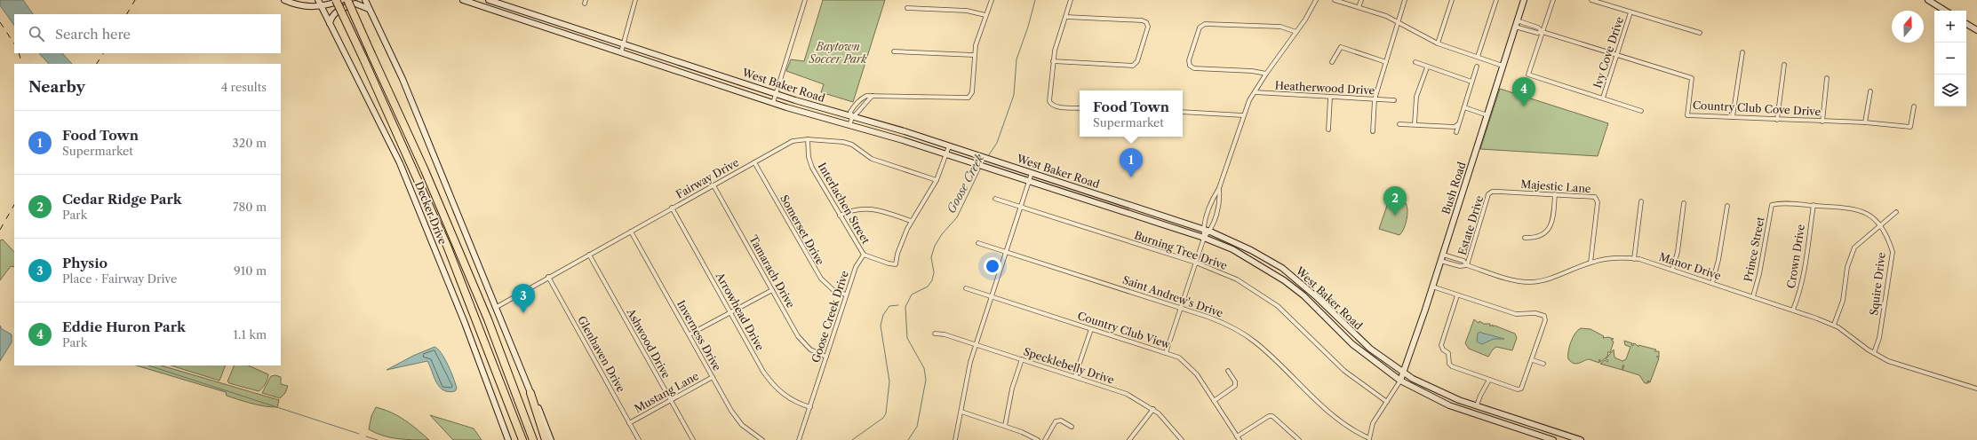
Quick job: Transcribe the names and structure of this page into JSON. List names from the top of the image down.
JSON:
{
  "streets": {
    "highway": ["Decker Drive"],
    "main road": ["West Baker Road", "Bush Road"],
    "street": [
      "Ivy Cove Drive",
      "Heatherwood Drive",
      "Country Club Cove Drive",
      "Fairway Drive",
      "Majestic Lane",
      "Interlachen Street",
      "Estate Drive",
      "Somerset Drive",
      "Prince Street",
      "Burning Tree Drive",
      "Crown Drive",
      "Manor Drive",
      "Tamarach Drive",
      "Squire Drive",
      "Saint Andrew's Drive",
      "Arrowhead Drive",
      "Goose Creek Drive",
      "Country Club View",
      "Inverness Drive",
      "Ashwood Drive",
      "Glenhaven Drive",
      "Specklebelly Drive",
      "Mustang Lane"
    ]
  },
  "crossings": [
    ["Ivy Cove Drive", "Country Club Cove Drive"],
    ["West Baker Road", "Bush Road"],
    ["Country Club Cove Drive", "Bush Road"],
    ["Fairway Drive", "Interlachen Street"],
    ["Fairway Drive", "Somerset Drive"],
    ["Fairway Drive", "Tamarach Drive"],
    ["Fairway Drive", "Arrowhead Drive"],
    ["Fairway Drive", "Inverness Drive"],
    ["Fairway Drive", "Ashwood Drive"],
    ["Fairway Drive", "Glenhaven Drive"],
    ["Majestic Lane", "Estate Drive"],
    ["Majestic Lane", "Manor Drive"],
    ["Bush Road", "Manor Drive"],
    ["Interlachen Street", "Goose Creek Drive"],
    ["Estate Drive", "Manor Drive"],
    ["Somerset Drive", "Goose Creek Drive"],
    ["Prince Street", "Manor Drive"],
    ["Prince Street", "Squire Drive"],
    ["Crown Drive", "Manor Drive"],
    ["Crown Drive", "Squire Drive"],
    ["Manor Drive", "Squire Drive"],
    ["Tamarach Drive", "Goose Creek Drive"],
    ["Arrowhead Drive", "Goose Creek Drive"],
    ["Inverness Drive", "Mustang Lane"],
    ["Ashwood Drive", "Mustang Lane"],
    ["Glenhaven Drive", "Mustang Lane"]
  ],
  "water": ["Goose Creek"],
  "parks": ["Baytown Soccer Park"],
  "north": "top",
  "page": {
    "map_buttons": ["+", "−"],
    "search": "Search here",
    "heading": ["Nearby", "4 results"],
    "pins": [
      "4",
      "1",
      "2",
      "3"
    ],
    "popup": ["Food Town", "Supermarket"],
    "list": [
      {
        "mark": "1",
        "name": "Food Town",
        "note": "Supermarket",
        "value": "320 m"
      },
      {
        "mark": "2",
        "name": "Cedar Ridge Park",
        "note": "Park",
        "value": "780 m"
      },
      {
        "mark": "3",
        "name": "Physio",
        "note": "Place · Fairway Drive",
        "value": "910 m"
      },
      {
        "mark": "4",
        "name": "Eddie Huron Park",
        "note": "Park",
        "value": "1.1 km"
      }
    ]
  }
}
